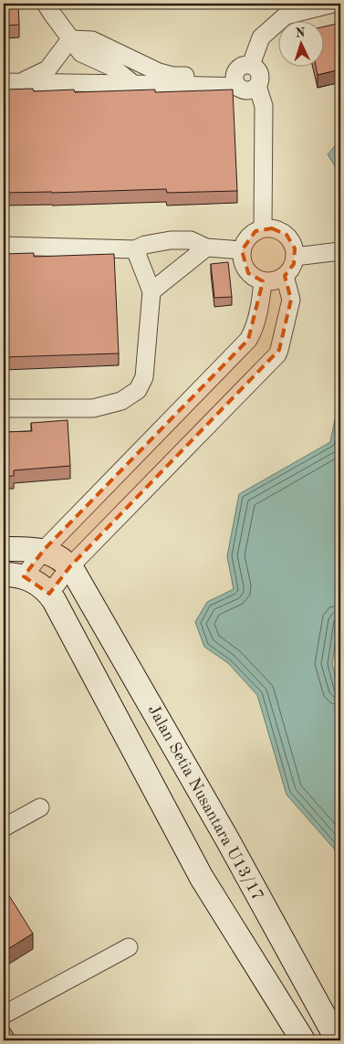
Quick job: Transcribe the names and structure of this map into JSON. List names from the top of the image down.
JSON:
{
  "streets": {
    "main road": ["Jalan Setia Nusantara U13/17"]
  },
  "north": "top"
}
